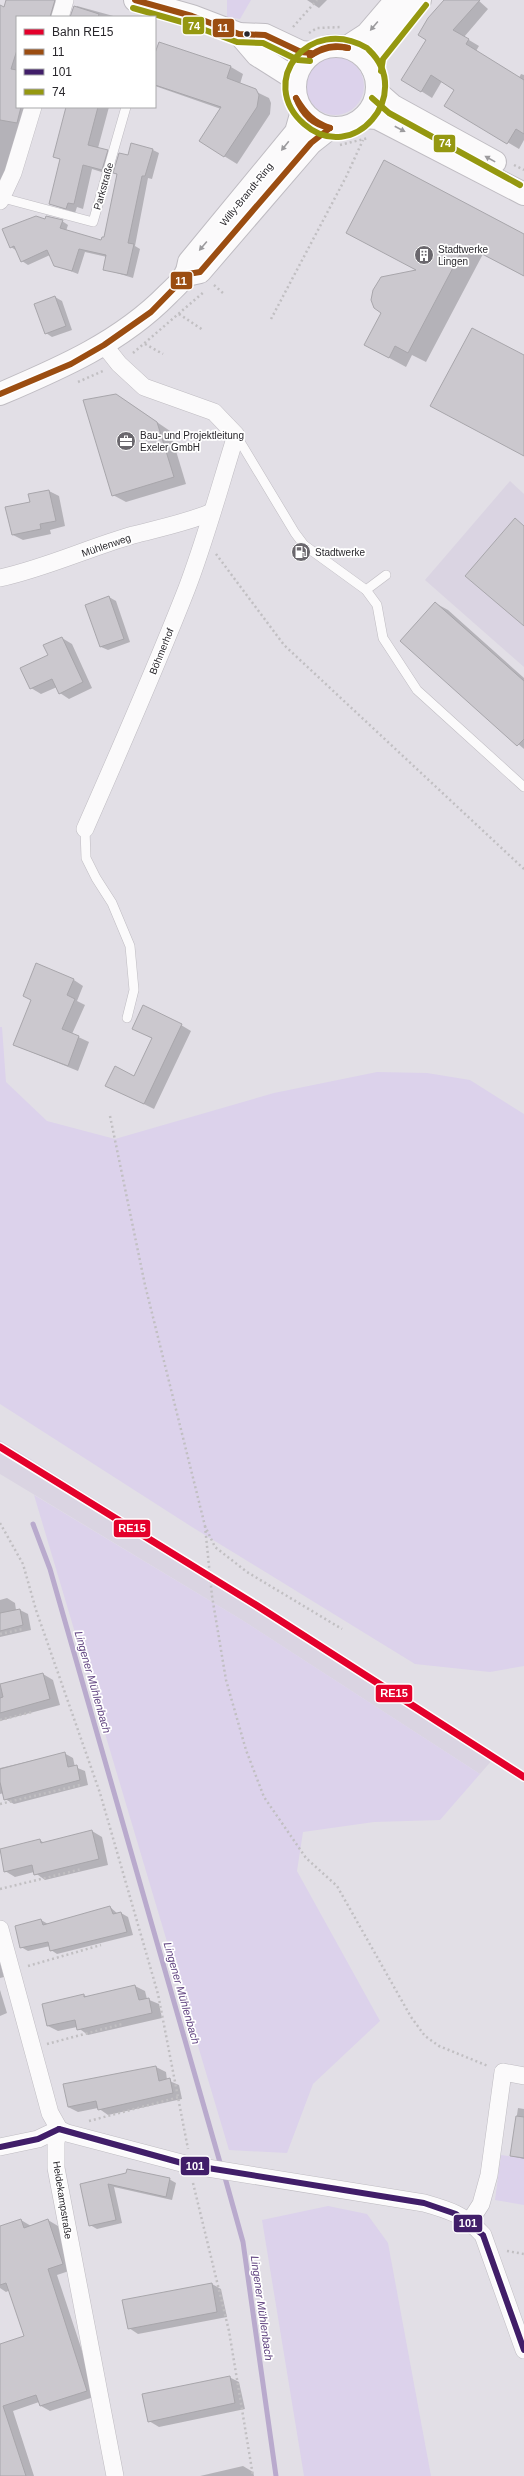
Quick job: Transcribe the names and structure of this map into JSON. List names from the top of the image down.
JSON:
{
  "streets": {
    "main road": ["Willy-Brandt-Ring"],
    "street": [
      "Parkstraße",
      "Mühlenweg",
      "Böhmerhof",
      "Heidekampstraße"
    ]
  },
  "crossings": [
    ["Mühlenweg", "Böhmerhof"]
  ],
  "water": ["Lingener Mühlenbach"],
  "places": {
    "building": ["Stadtwerke Lingen"],
    "office": ["Bau- und Projektleitung Exeler GmbH"],
    "fuel station": ["Stadtwerke"]
  },
  "lines": [
    "transit line 11",
    "transit line 74",
    "rail line RE15",
    "transit line 101"
  ],
  "legend": [
    "Bahn RE15",
    "11",
    "101",
    "74"
  ]
}
